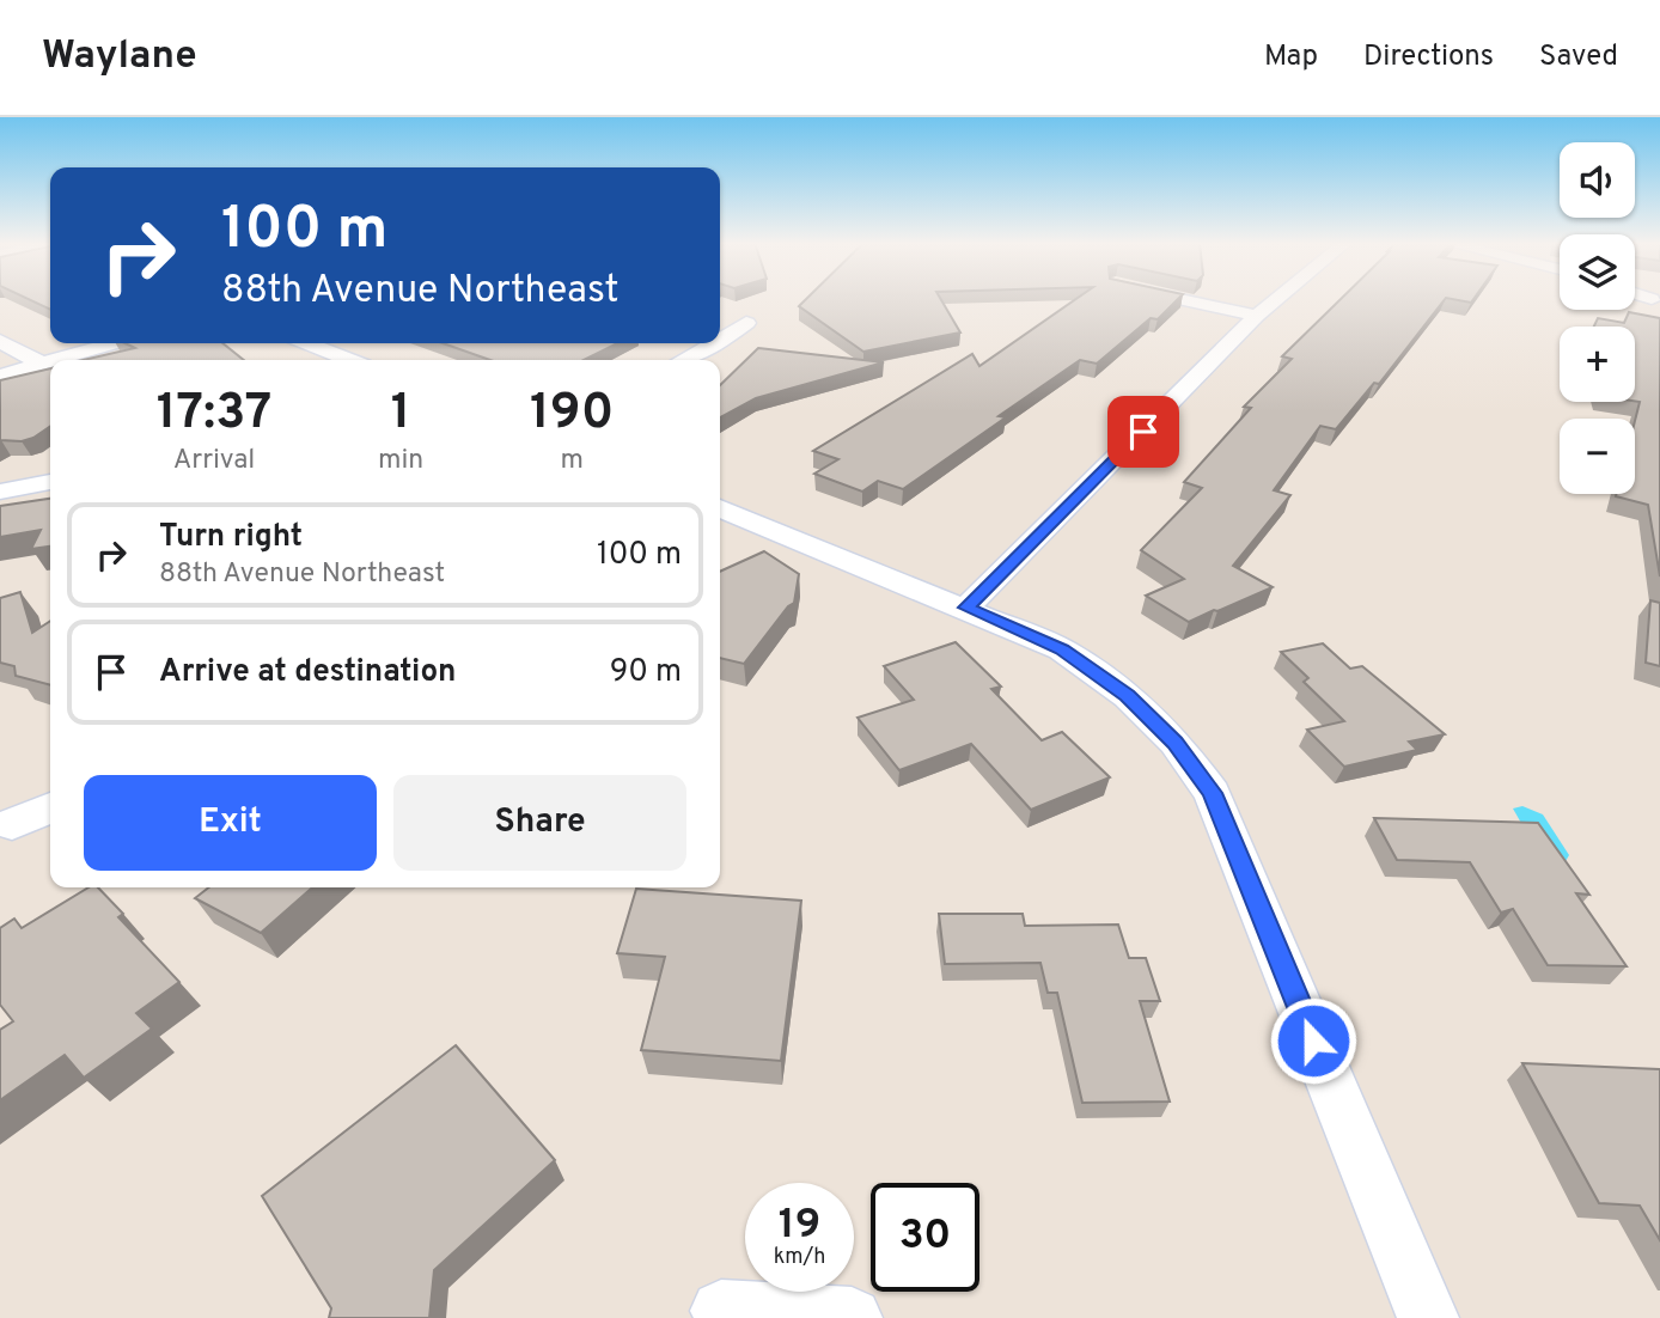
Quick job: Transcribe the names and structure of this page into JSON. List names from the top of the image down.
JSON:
{
  "page": {
    "header": "Waylane",
    "nav": ["Map", "Directions", "Saved"],
    "map_buttons": ["+", "−"],
    "turn": ["100 m", "88th Avenue Northeast"],
    "eta": [
      "17:37",
      "Arrival",
      "1",
      "min",
      "190",
      "m"
    ],
    "list": [
      {
        "name": "Turn right",
        "note": "88th Avenue Northeast",
        "value": "100 m"
      },
      {
        "name": "Arrive at destination",
        "value": "90 m"
      }
    ],
    "buttons": ["Exit", "Share"],
    "speed": "19 km/h",
    "limit": "30"
  }
}
